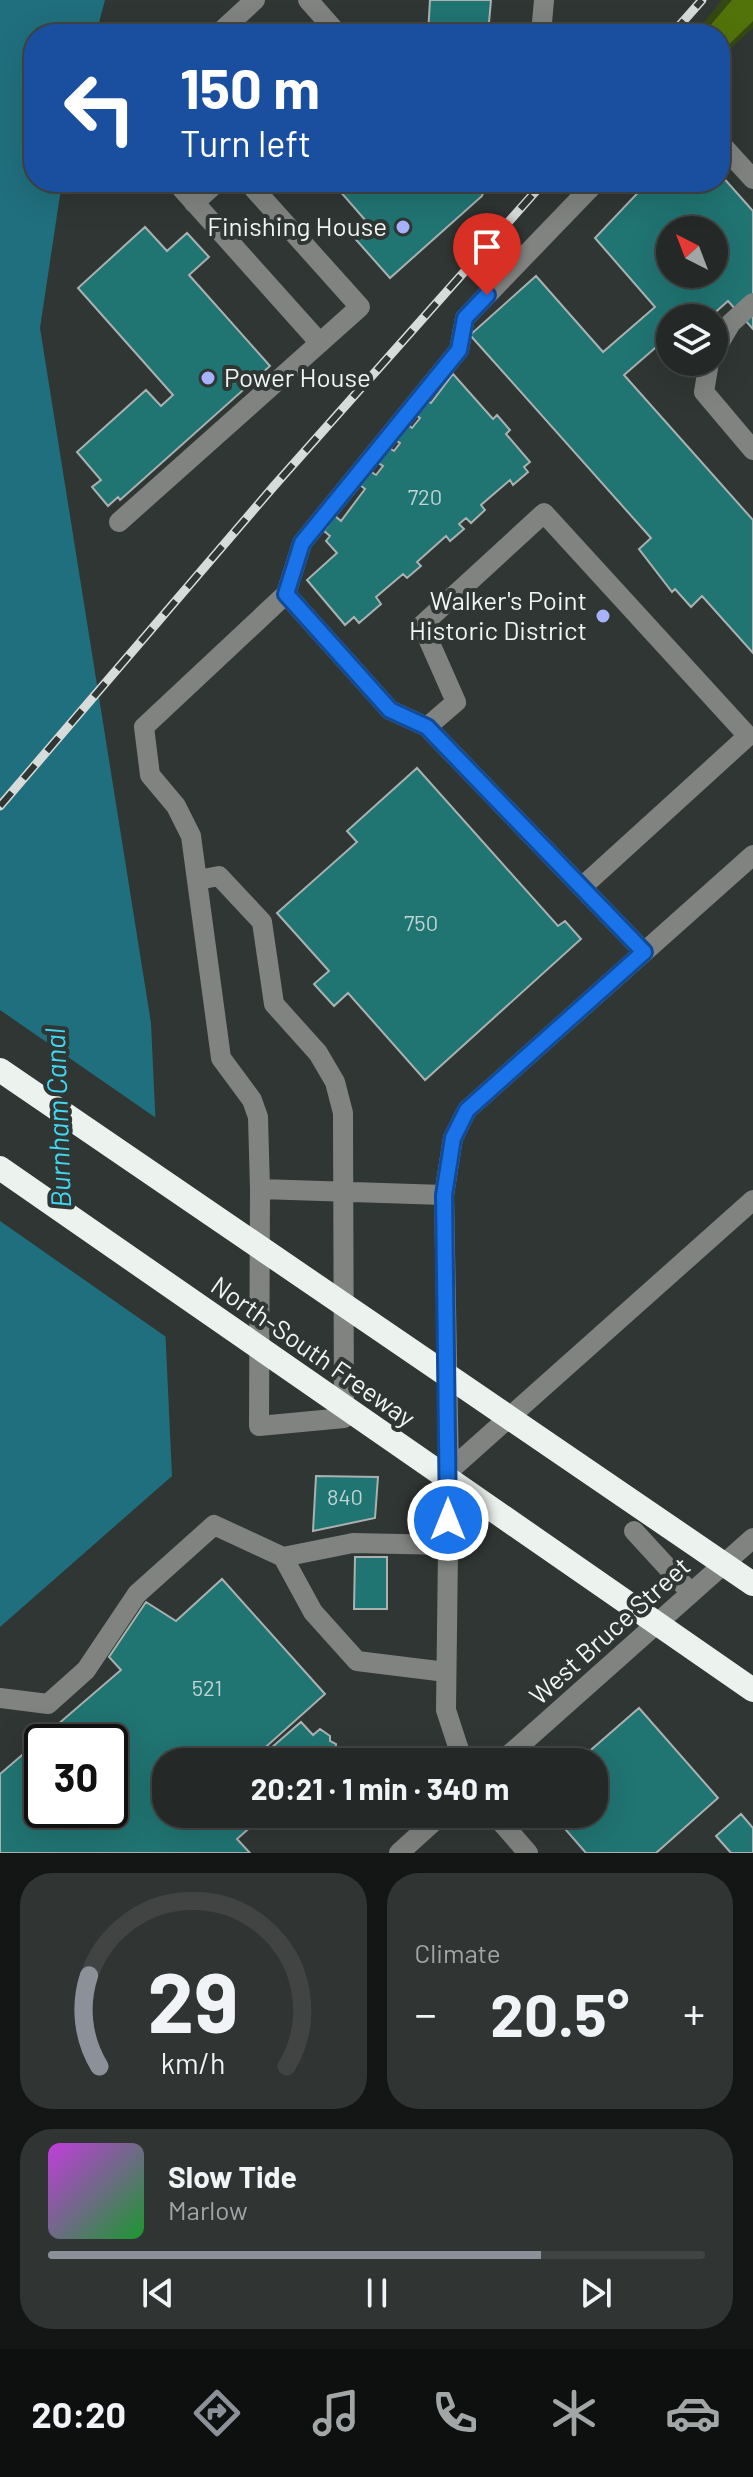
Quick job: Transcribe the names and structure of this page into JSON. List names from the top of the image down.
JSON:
{
  "streets": {
    "highway": ["North-South Freeway"],
    "street": ["West Bruce Street"]
  },
  "water": ["Burnham Canal"],
  "places": ["Finishing House", "Power House", "Walker's Point Historic District"],
  "house_numbers": [
    "720",
    "750",
    "840",
    "521"
  ],
  "north": "top left",
  "page": {
    "turn": ["150 m", "Turn left"],
    "limit": "30",
    "trip": "20:21 · 1 min · 340 m",
    "tile": "Climate",
    "heat": ["−", "20.5°", "+"],
    "song": ["Slow Tide", "Marlow"],
    "tabs": "20:20",
    "gauge": ["29", "km/h"]
  }
}
